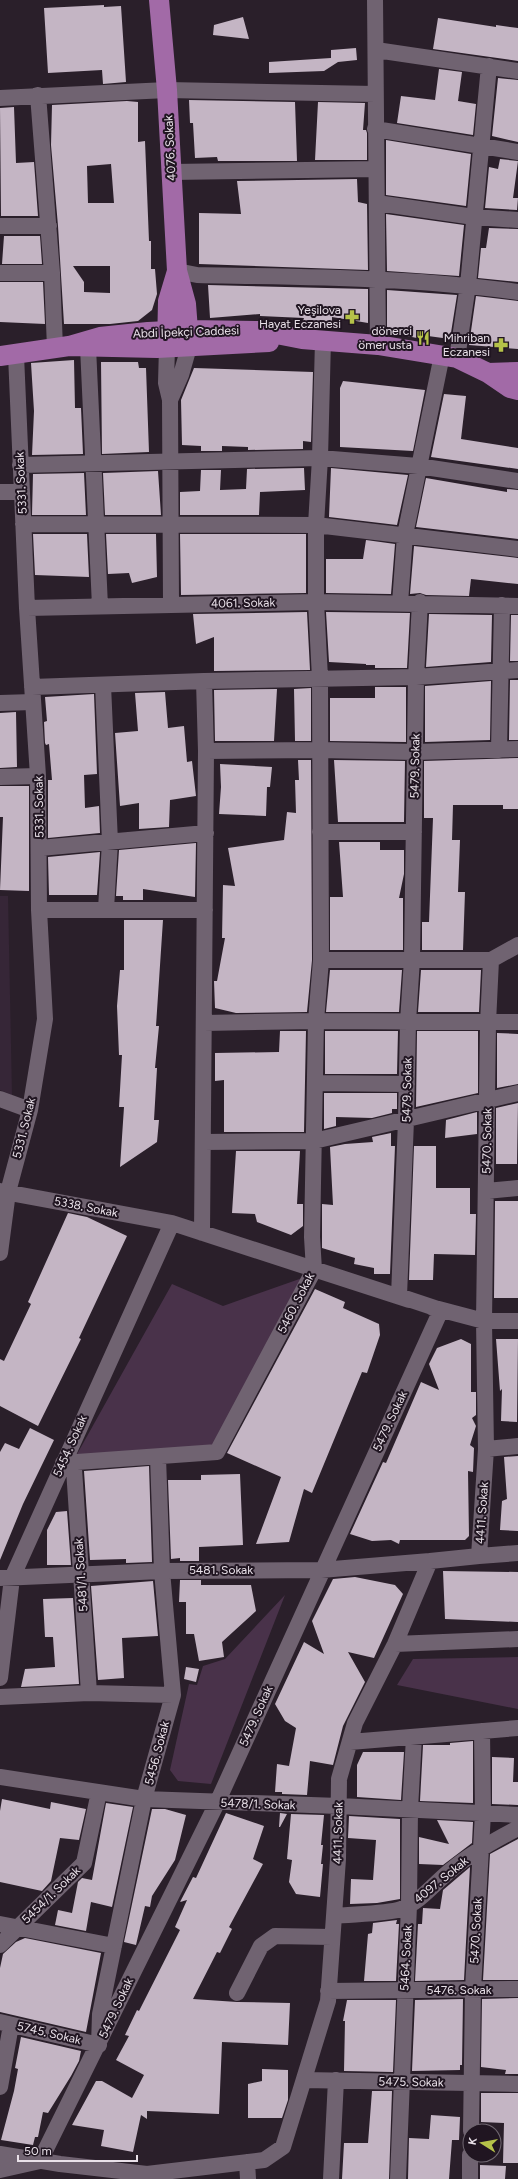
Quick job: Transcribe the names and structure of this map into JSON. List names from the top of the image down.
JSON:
{
  "streets": {
    "main road": ["4076. Sokak", "Abdi İpekçi Caddesi"],
    "street": [
      "5331. Sokak",
      "4061. Sokak",
      "5479. Sokak",
      "5470. Sokak",
      "5338. Sokak",
      "5460. Sokak",
      "5454. Sokak",
      "4411. Sokak",
      "5481. Sokak",
      "5481/1. Sokak",
      "5456. Sokak",
      "5478/1. Sokak",
      "4097. Sokak",
      "5454/1. Sokak",
      "5464. Sokak",
      "5476. Sokak",
      "5745. Sokak",
      "5475. Sokak"
    ]
  },
  "crossings": [
    ["4076. Sokak", "Abdi İpekçi Caddesi"],
    ["Abdi İpekçi Caddesi", "5331. Sokak"],
    ["Abdi İpekçi Caddesi", "5460. Sokak"],
    ["5331. Sokak", "4061. Sokak"],
    ["5331. Sokak", "5338. Sokak"],
    ["4061. Sokak", "5479. Sokak"],
    ["4061. Sokak", "5460. Sokak"],
    ["5479. Sokak", "5338. Sokak"],
    ["5479. Sokak", "4411. Sokak"],
    ["5479. Sokak", "5481. Sokak"],
    ["5479. Sokak", "5456. Sokak"],
    ["5479. Sokak", "5478/1. Sokak"],
    ["5479. Sokak", "5745. Sokak"],
    ["5470. Sokak", "4411. Sokak"],
    ["5470. Sokak", "5478/1. Sokak"],
    ["5470. Sokak", "4097. Sokak"],
    ["5470. Sokak", "5476. Sokak"],
    ["5470. Sokak", "5475. Sokak"],
    ["5338. Sokak", "5460. Sokak"],
    ["5338. Sokak", "5454. Sokak"],
    ["5460. Sokak", "5454. Sokak"],
    ["5460. Sokak", "5481/1. Sokak"],
    ["5460. Sokak", "5456. Sokak"],
    ["5454. Sokak", "5481. Sokak"],
    ["5454. Sokak", "5481/1. Sokak"],
    ["4411. Sokak", "5481. Sokak"],
    ["4411. Sokak", "5478/1. Sokak"],
    ["4411. Sokak", "4097. Sokak"],
    ["4411. Sokak", "5476. Sokak"],
    ["4411. Sokak", "5475. Sokak"],
    ["5481. Sokak", "5481/1. Sokak"],
    ["5481. Sokak", "5456. Sokak"],
    ["5456. Sokak", "5478/1. Sokak"],
    ["5456. Sokak", "5745. Sokak"],
    ["5478/1. Sokak", "5454/1. Sokak"],
    ["5478/1. Sokak", "5464. Sokak"],
    ["4097. Sokak", "5464. Sokak"],
    ["5464. Sokak", "5476. Sokak"],
    ["5464. Sokak", "5475. Sokak"]
  ],
  "places": {
    "pharmacy": ["Yeşilova Hayat Eczanesi", "Mihriban Eczanesi"],
    "restaurant": ["dönerci ömer usta"]
  },
  "scale_bar": "50 m",
  "north": "left"
}
